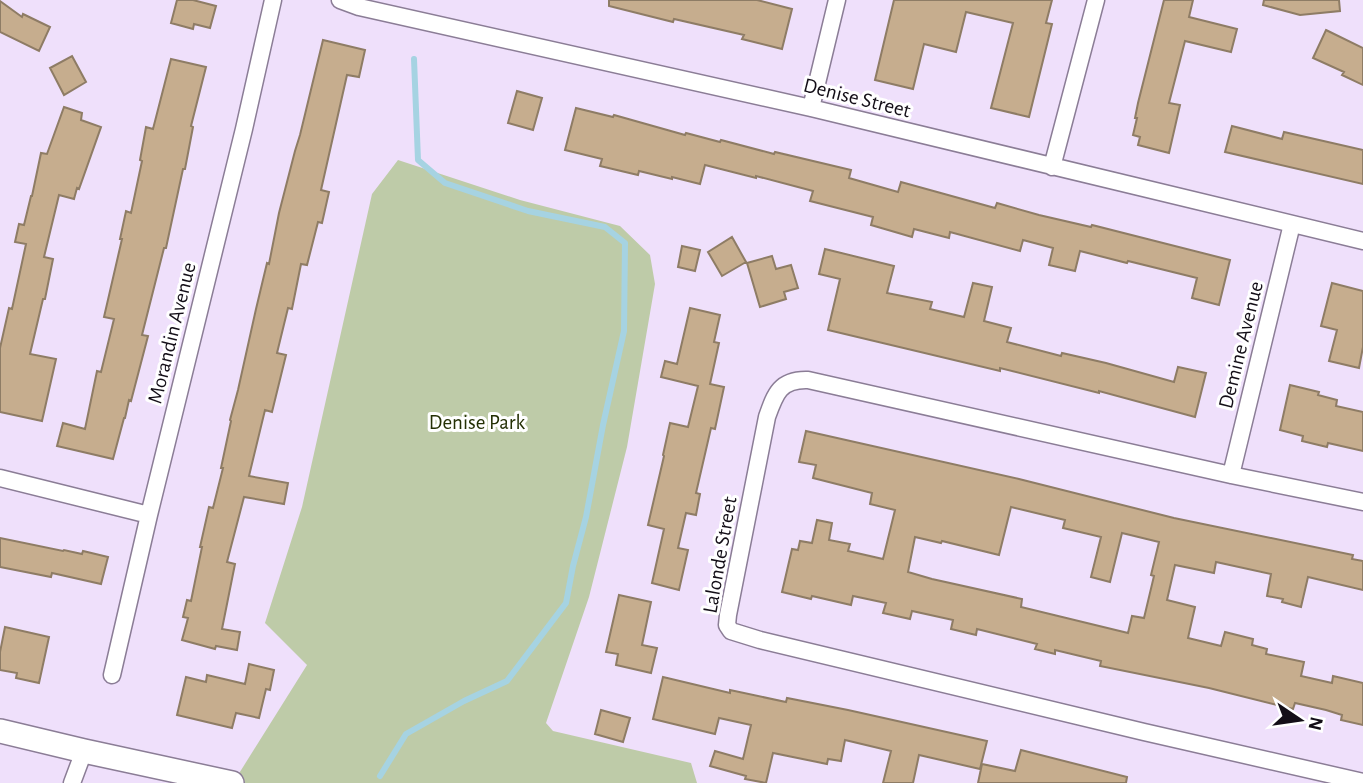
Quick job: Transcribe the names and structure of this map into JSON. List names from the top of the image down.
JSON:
{
  "streets": {
    "street": [
      "Denise Street",
      "Morandin Avenue",
      "Demine Avenue",
      "Lalonde Street"
    ]
  },
  "crossings": [
    ["Denise Street", "Demine Avenue"],
    ["Demine Avenue", "Lalonde Street"]
  ],
  "parks": ["Denise Park"],
  "north": "right"
}
